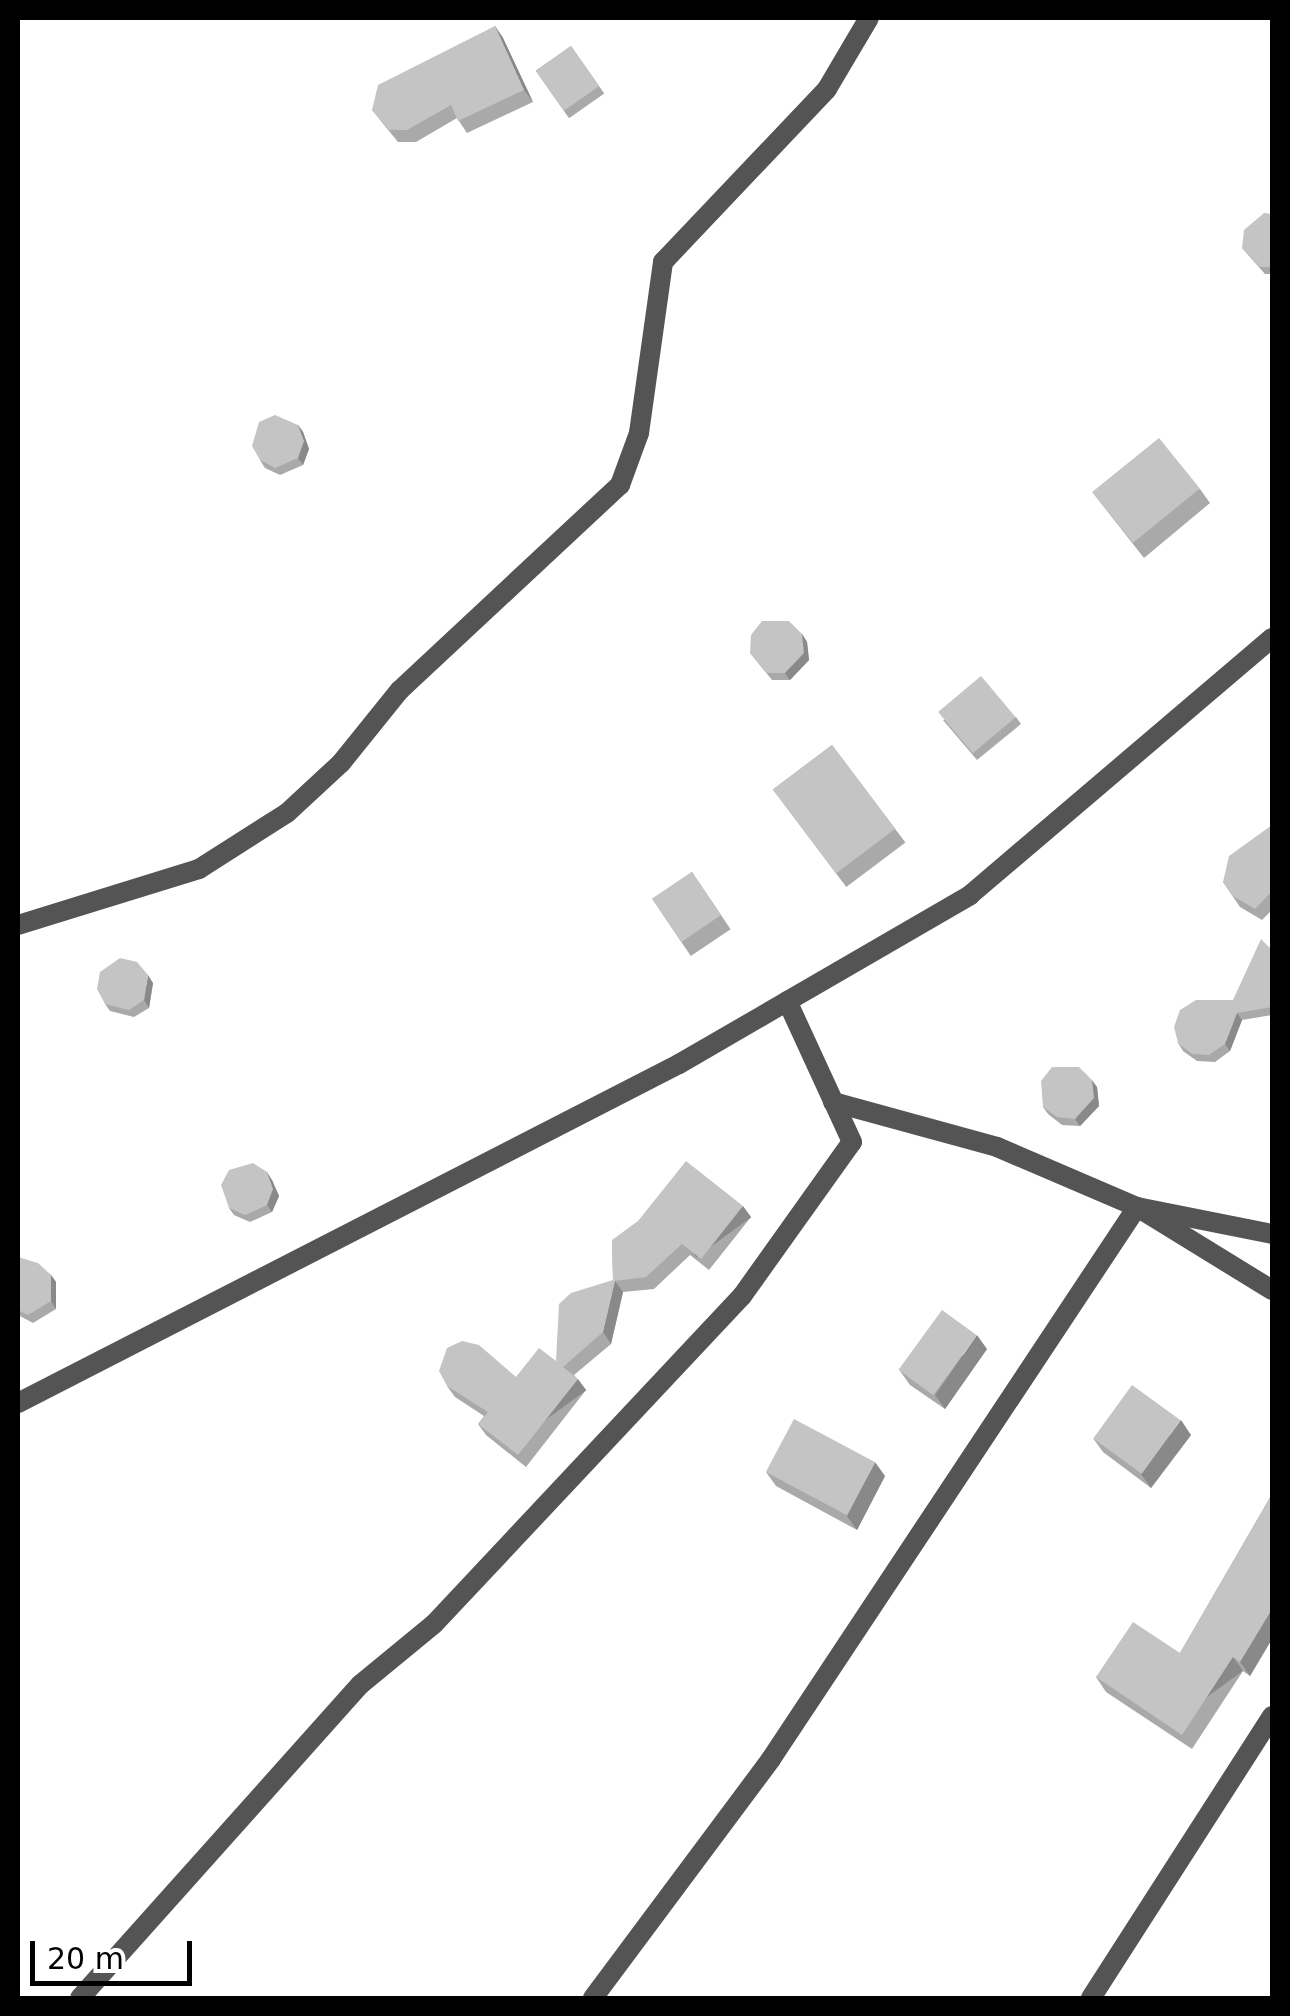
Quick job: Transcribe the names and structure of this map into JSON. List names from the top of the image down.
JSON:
{
  "scale_bar": "20 m"
}
